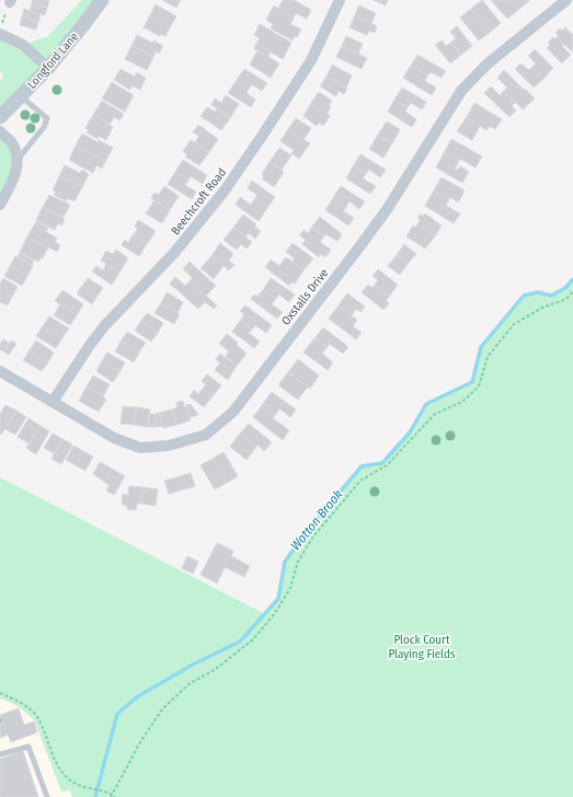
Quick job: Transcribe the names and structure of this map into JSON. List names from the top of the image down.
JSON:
{
  "streets": {
    "street": ["Longford Lane", "Beechcroft Road", "Oxstalls Drive"]
  },
  "crossings": [
    ["Beechcroft Road", "Oxstalls Drive"]
  ],
  "water": ["Wotton Brook"],
  "parks": ["Plock Court Playing Fields"]
}
